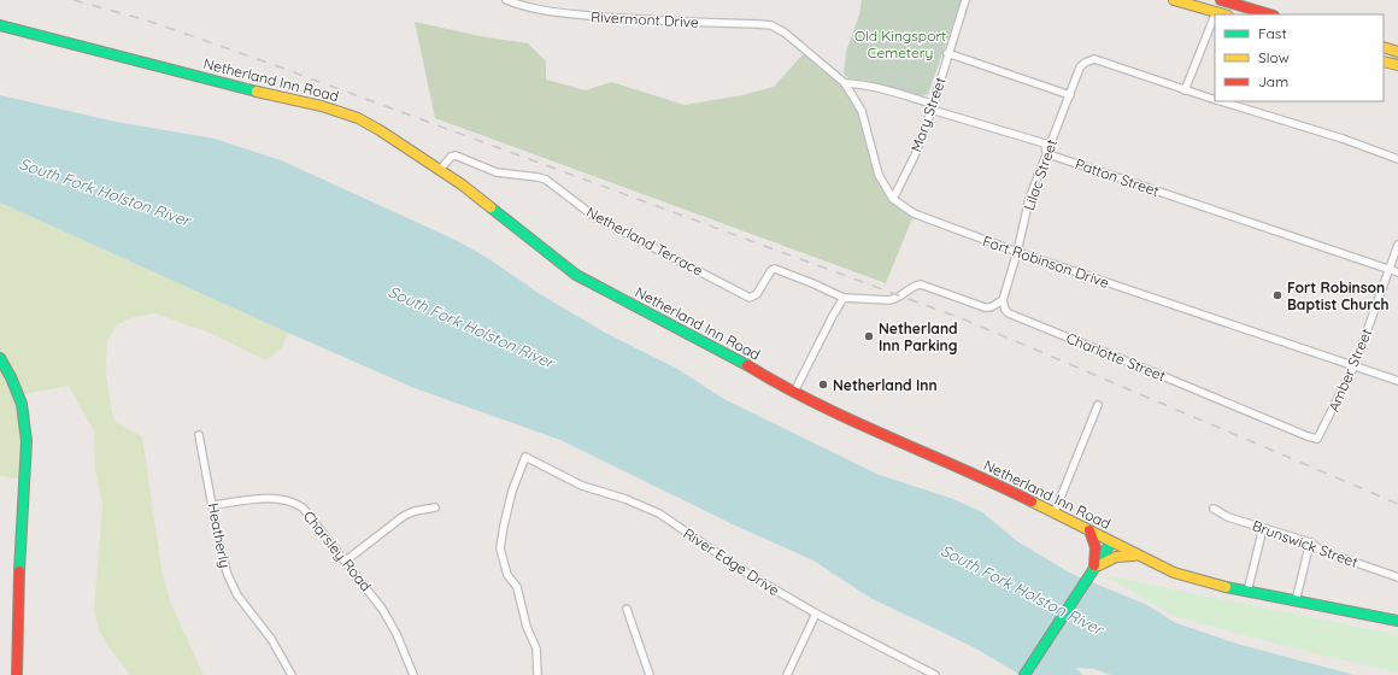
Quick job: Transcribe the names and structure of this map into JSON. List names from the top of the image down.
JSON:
{
  "streets": {
    "main road": ["Netherland Inn Road"],
    "street": [
      "Rivermont Drive",
      "Mary Street",
      "Lilac Street",
      "Patton Street",
      "Netherland Terrace",
      "Fort Robinson Drive",
      "Charlotte Street",
      "Amber Street",
      "Heatherly",
      "Brunswick Street",
      "Charsley Road",
      "River Edge Drive"
    ]
  },
  "crossings": [
    ["Rivermont Drive", "Fort Robinson Drive"],
    ["Netherland Inn Road", "Netherland Terrace"],
    ["Mary Street", "Patton Street"],
    ["Mary Street", "Fort Robinson Drive"],
    ["Lilac Street", "Patton Street"],
    ["Lilac Street", "Fort Robinson Drive"],
    ["Lilac Street", "Charlotte Street"],
    ["Patton Street", "Fort Robinson Drive"],
    ["Patton Street", "Amber Street"],
    ["Fort Robinson Drive", "Amber Street"],
    ["Charlotte Street", "Amber Street"],
    ["Heatherly", "Charsley Road"]
  ],
  "water": ["South Fork Holston River"],
  "parks": ["Old Kingsport Cemetery"],
  "places": ["Fort Robinson Baptist Church", "Netherland Inn Parking", "Netherland Inn"],
  "legend": ["Fast", "Slow", "Jam"]
}
